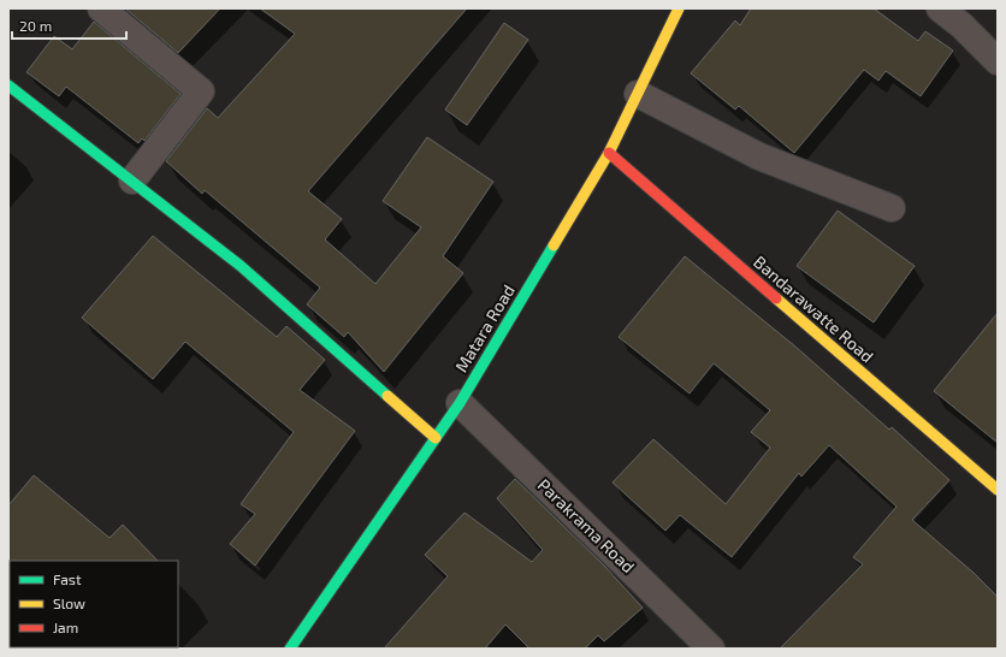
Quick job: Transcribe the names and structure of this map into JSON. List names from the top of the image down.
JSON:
{
  "streets": {
    "main road": ["Bandarawatte Road", "Matara Road"],
    "street": ["Parakrama Road"]
  },
  "crossings": [
    ["Bandarawatte Road", "Matara Road"],
    ["Matara Road", "Parakrama Road"]
  ],
  "legend": ["Fast", "Slow", "Jam"],
  "scale_bar": "20 m"
}
